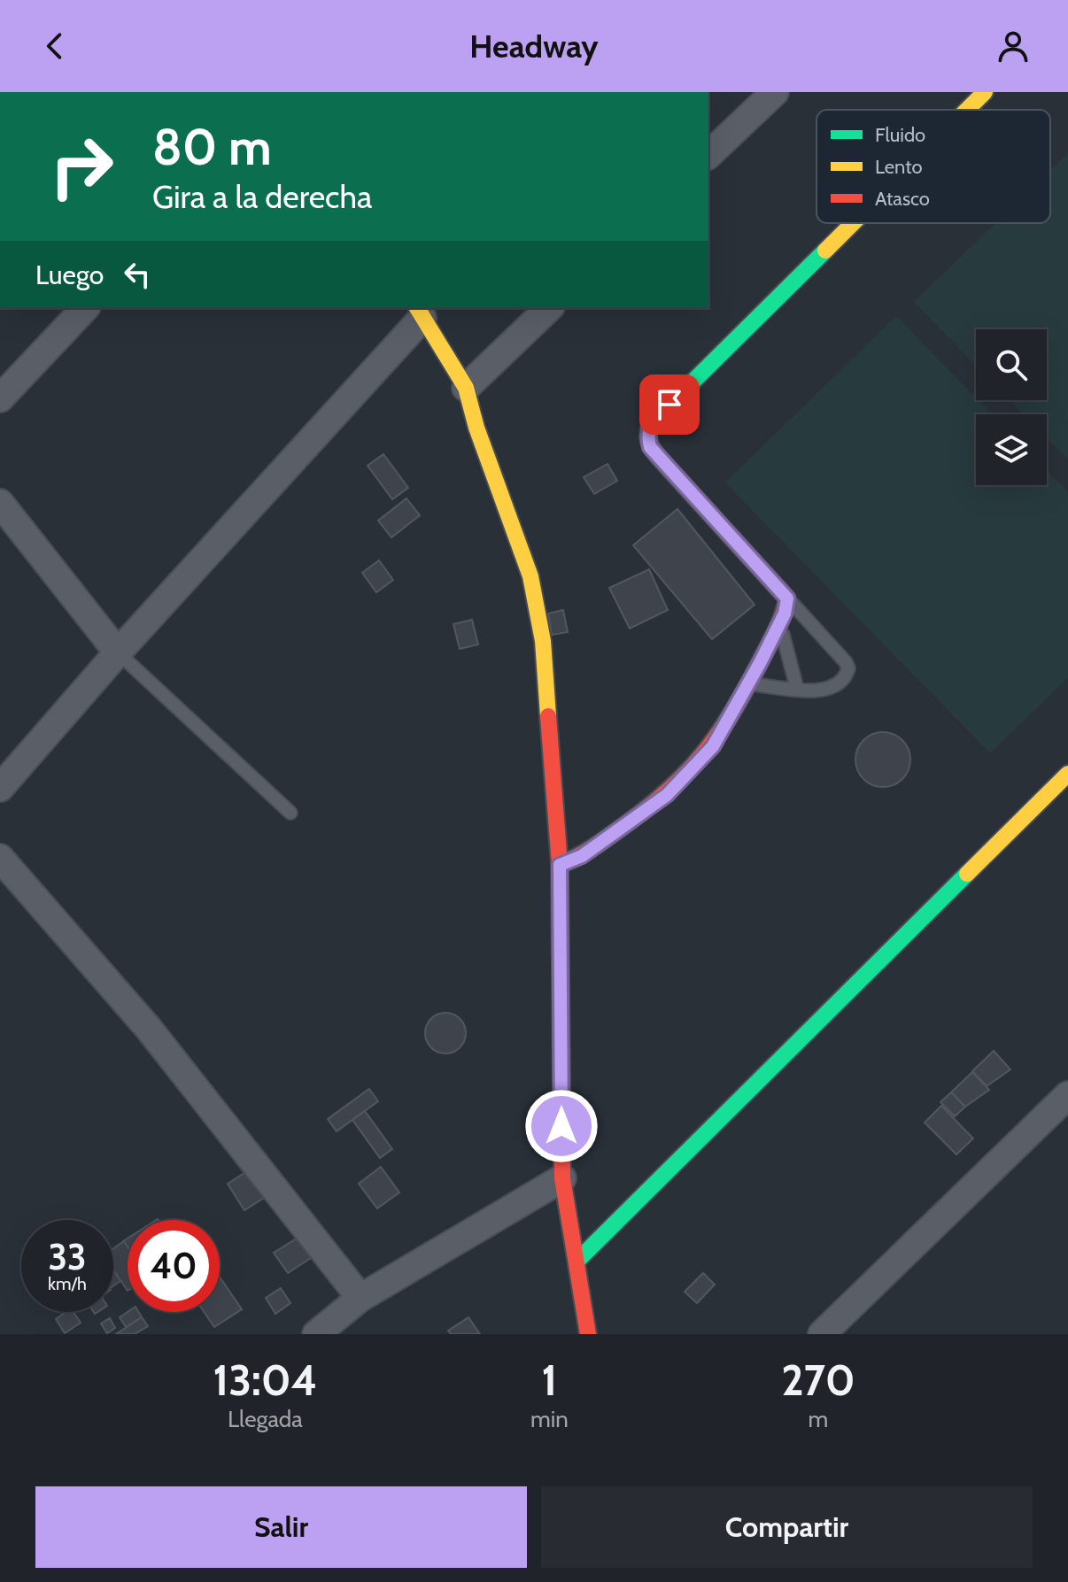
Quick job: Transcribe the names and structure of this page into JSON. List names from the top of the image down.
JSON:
{
  "legend": ["Fluido", "Lento", "Atasco"],
  "page": {
    "header": "Headway",
    "turn": ["80 m", "Gira a la derecha"],
    "then": "Luego",
    "speed": "33 km/h",
    "limit": "40",
    "eta": [
      "13:04",
      "Llegada",
      "1",
      "min",
      "270",
      "m"
    ],
    "buttons": ["Salir", "Compartir"]
  }
}
